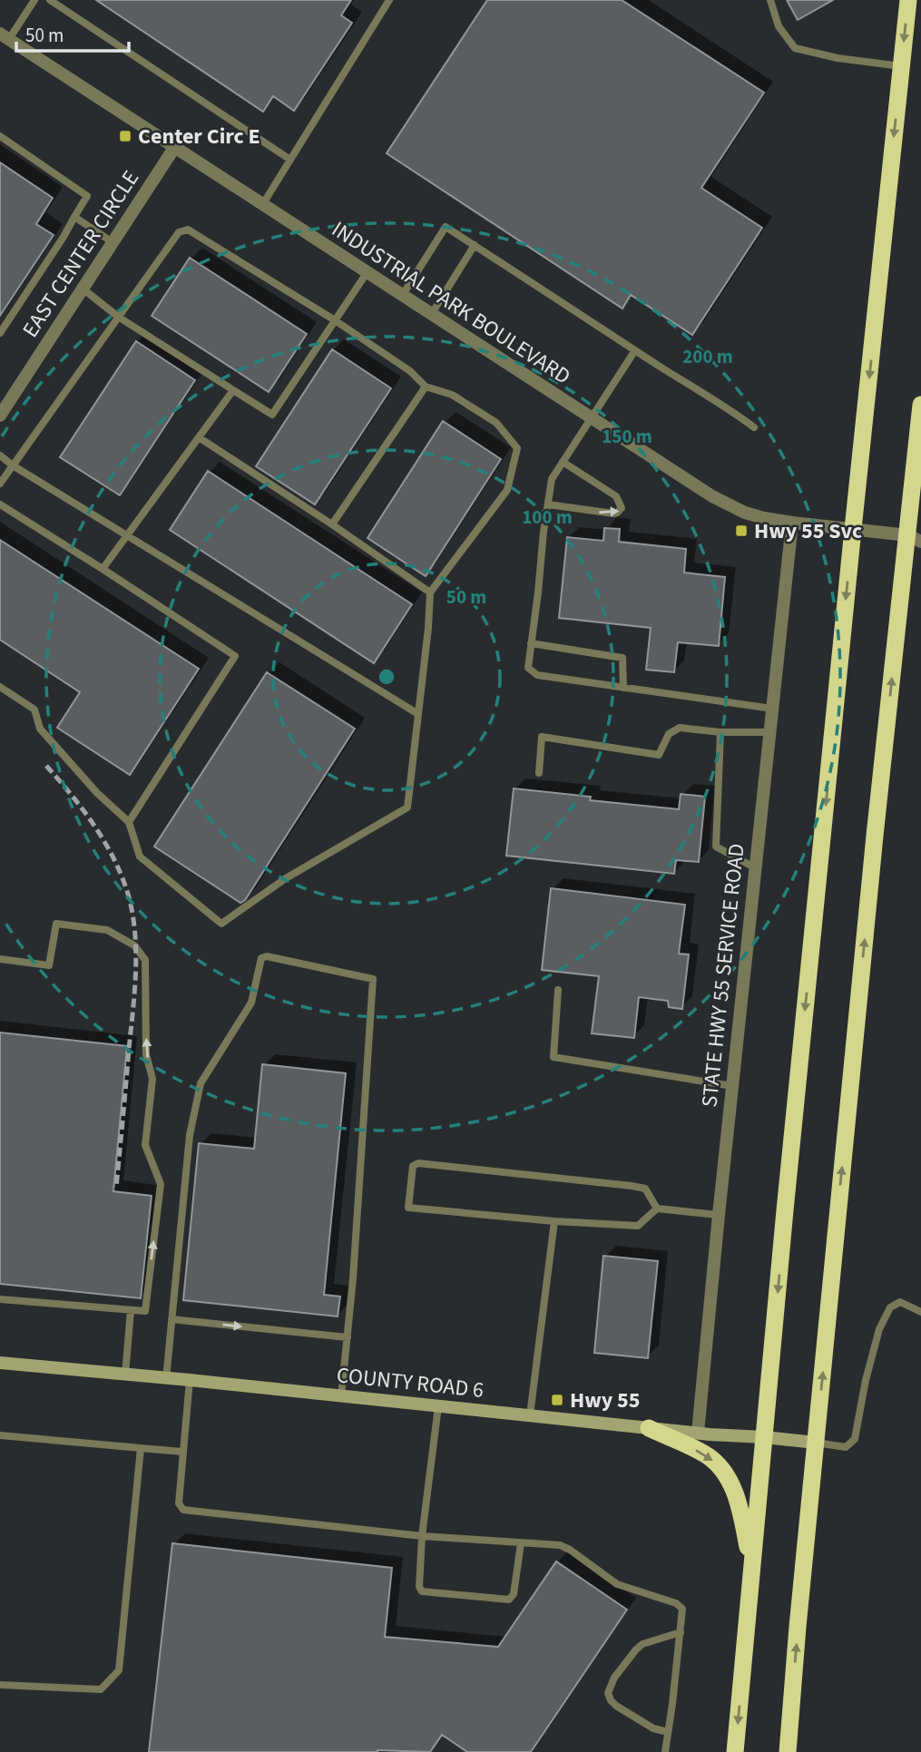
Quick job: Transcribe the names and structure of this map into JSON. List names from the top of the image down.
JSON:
{
  "streets": {
    "main road": ["COUNTY ROAD 6"],
    "street": ["EAST CENTER CIRCLE", "INDUSTRIAL PARK BOULEVARD", "STATE HWY 55 SERVICE ROAD"]
  },
  "crossings": [
    ["EAST CENTER CIRCLE", "INDUSTRIAL PARK BOULEVARD"],
    ["INDUSTRIAL PARK BOULEVARD", "STATE HWY 55 SERVICE ROAD"],
    ["STATE HWY 55 SERVICE ROAD", "COUNTY ROAD 6"]
  ],
  "places": {
    "transit": ["Center Circ E", "Hwy 55 Svc", "Hwy 55"]
  },
  "scale_bar": "50 m",
  "rings": [
    "200 m",
    "150 m",
    "100 m",
    "50 m"
  ]
}
